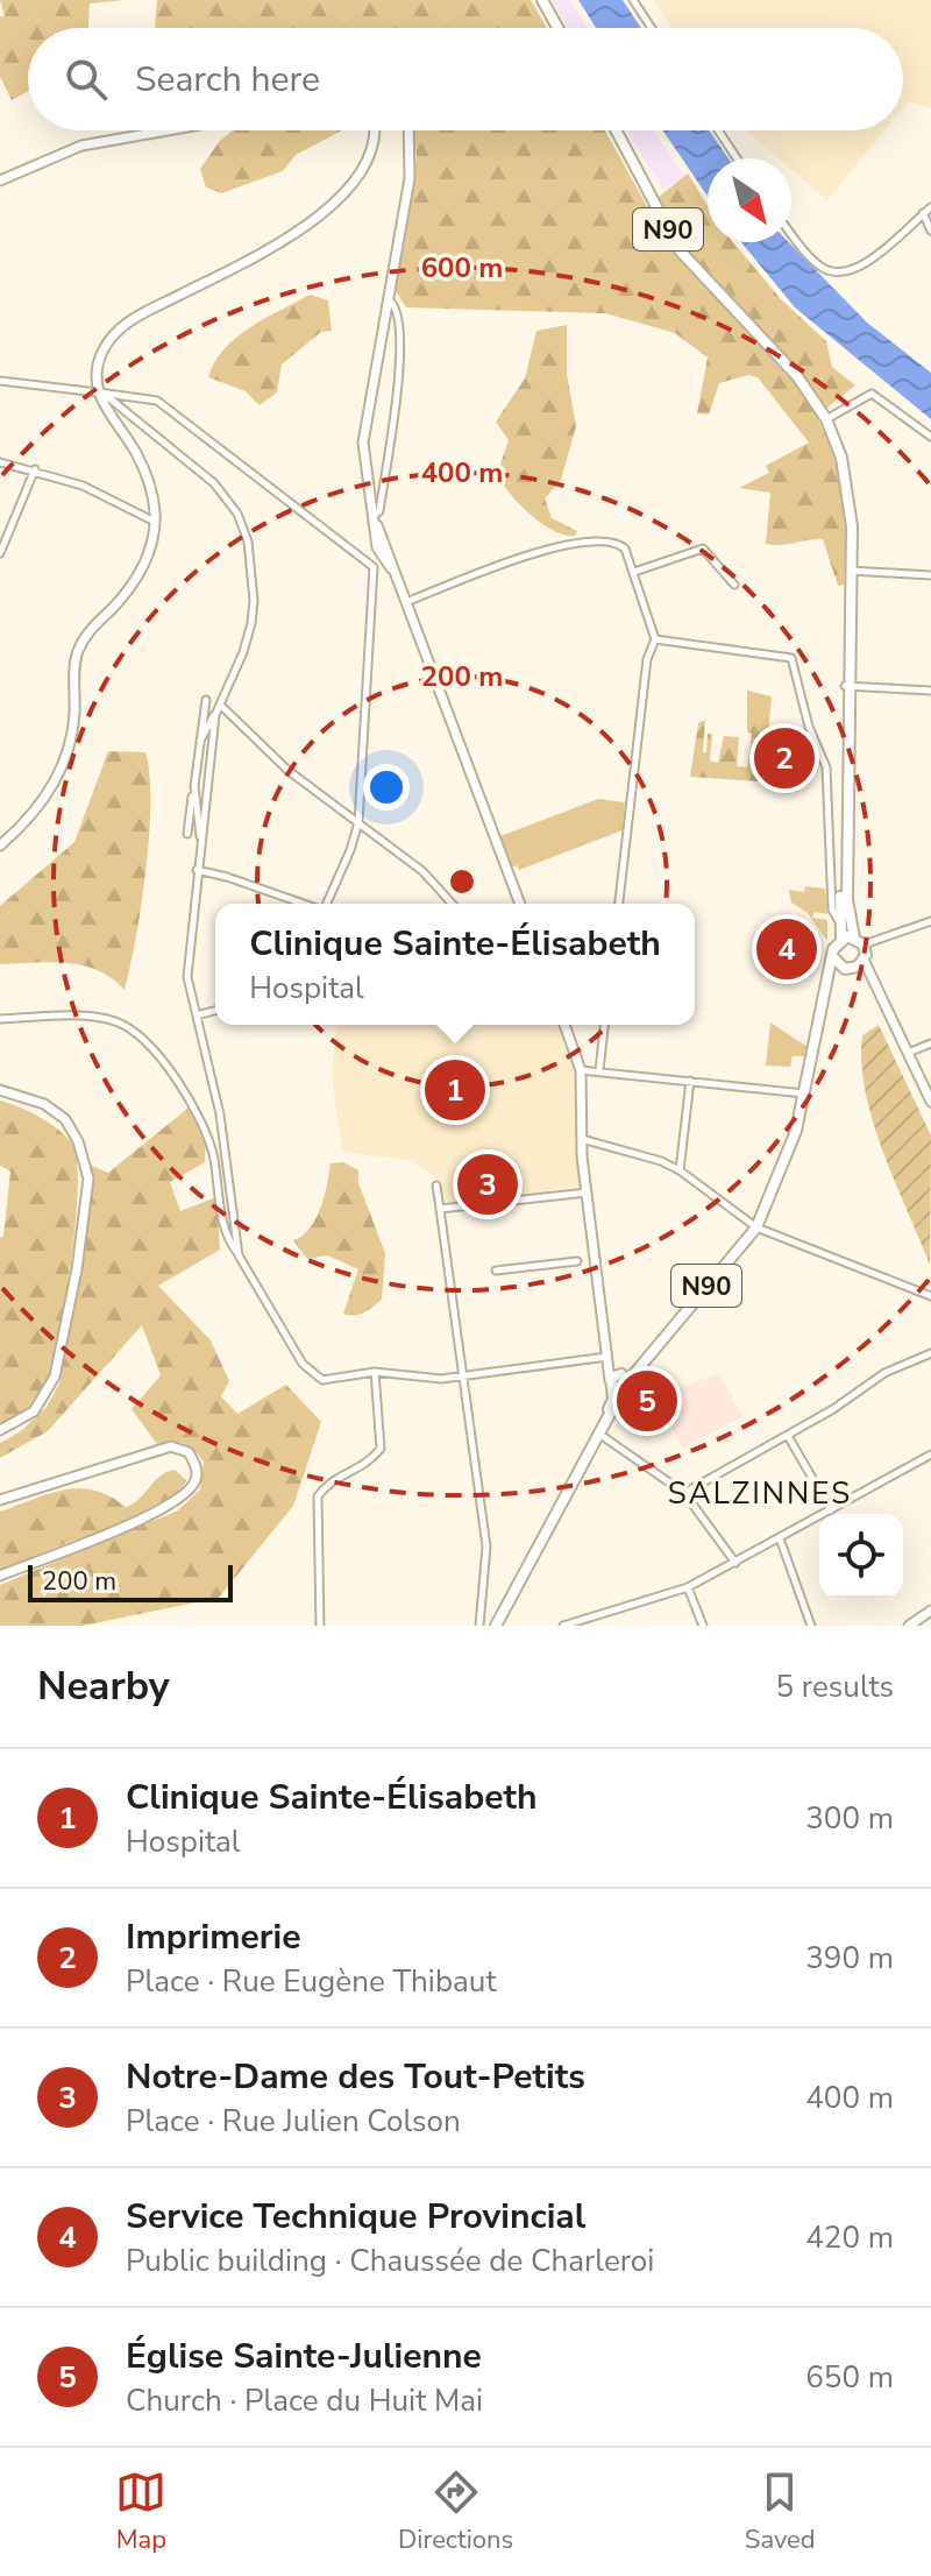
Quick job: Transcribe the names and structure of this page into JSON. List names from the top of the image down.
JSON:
{
  "streets": {
    "main road": ["N90"]
  },
  "districts": ["SALZINNES"],
  "scale_bar": "200 m",
  "north": "bottom right",
  "page": {
    "search": "Search here",
    "pins": [
      "2",
      "4",
      "1",
      "3",
      "5"
    ],
    "popup": ["Clinique Sainte-Élisabeth", "Hospital"],
    "scale": "200 m",
    "heading": ["Nearby", "5 results"],
    "list": [
      {
        "mark": "1",
        "name": "Clinique Sainte-Élisabeth",
        "note": "Hospital",
        "value": "300 m"
      },
      {
        "mark": "2",
        "name": "Imprimerie",
        "note": "Place · Rue Eugène Thibaut",
        "value": "390 m"
      },
      {
        "mark": "3",
        "name": "Notre-Dame des Tout-Petits",
        "note": "Place · Rue Julien Colson",
        "value": "400 m"
      },
      {
        "mark": "4",
        "name": "Service Technique Provincial",
        "note": "Public building · Chaussée de Charleroi",
        "value": "420 m"
      },
      {
        "mark": "5",
        "name": "Église Sainte-Julienne",
        "note": "Church · Place du Huit Mai",
        "value": "650 m"
      }
    ],
    "nav": ["Map", "Directions", "Saved"]
  },
  "rings": ["600 m", "400 m", "200 m"]
}
